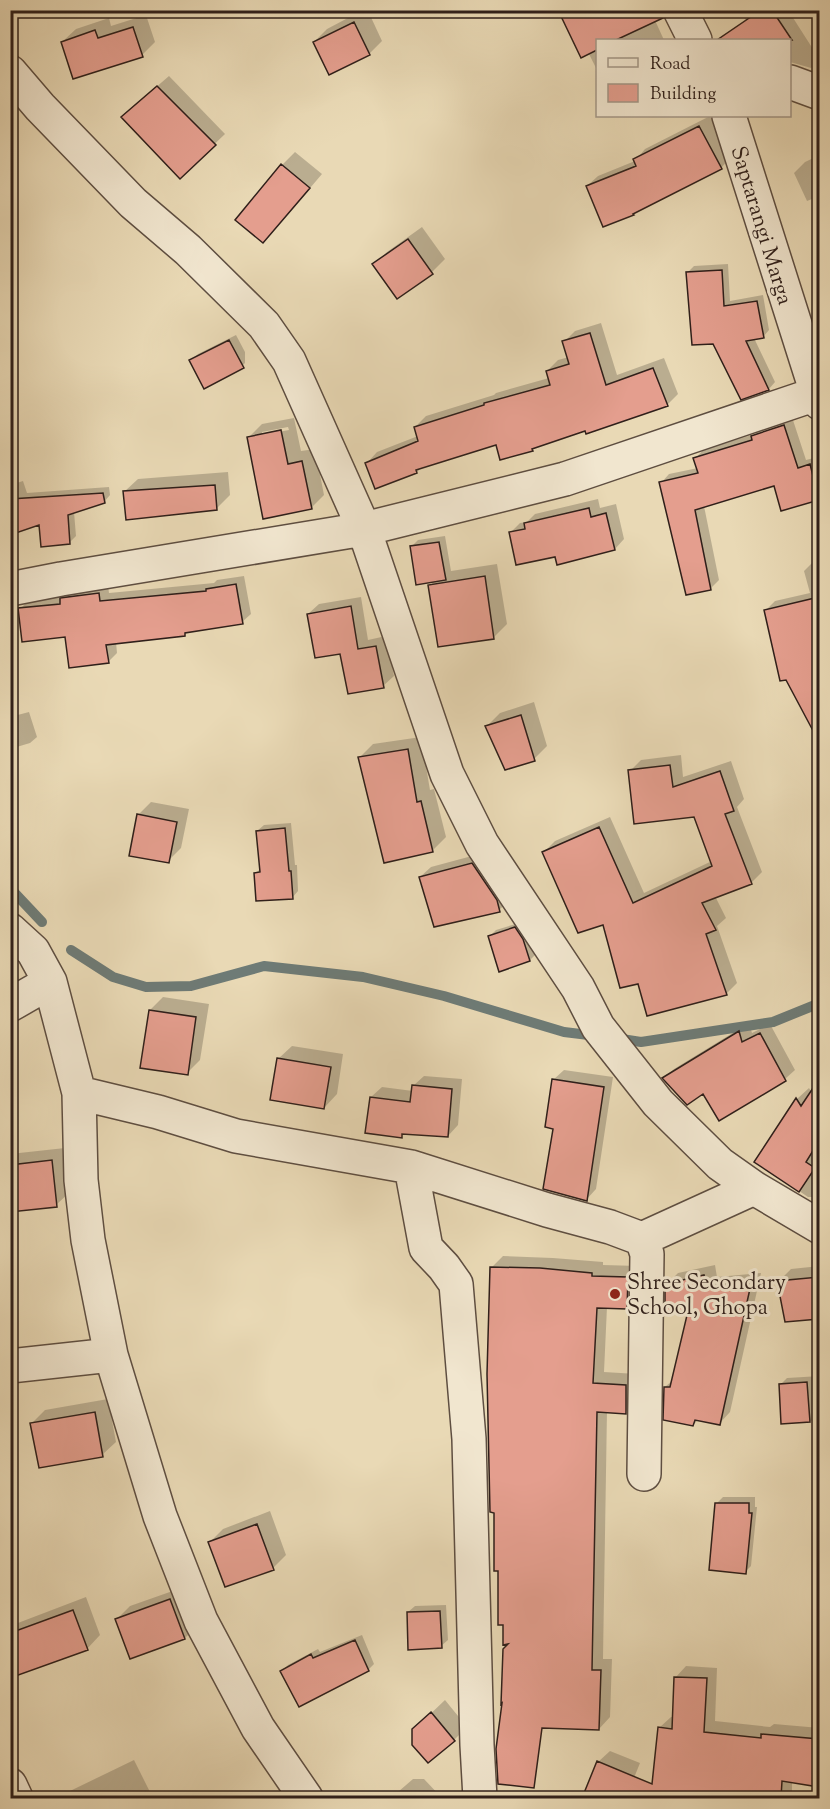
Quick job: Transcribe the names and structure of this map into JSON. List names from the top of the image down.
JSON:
{
  "streets": {
    "street": ["Saptarangi Marga"]
  },
  "places": ["Shree Secondary School, Ghopa"],
  "legend": ["Road", "Building"]
}
